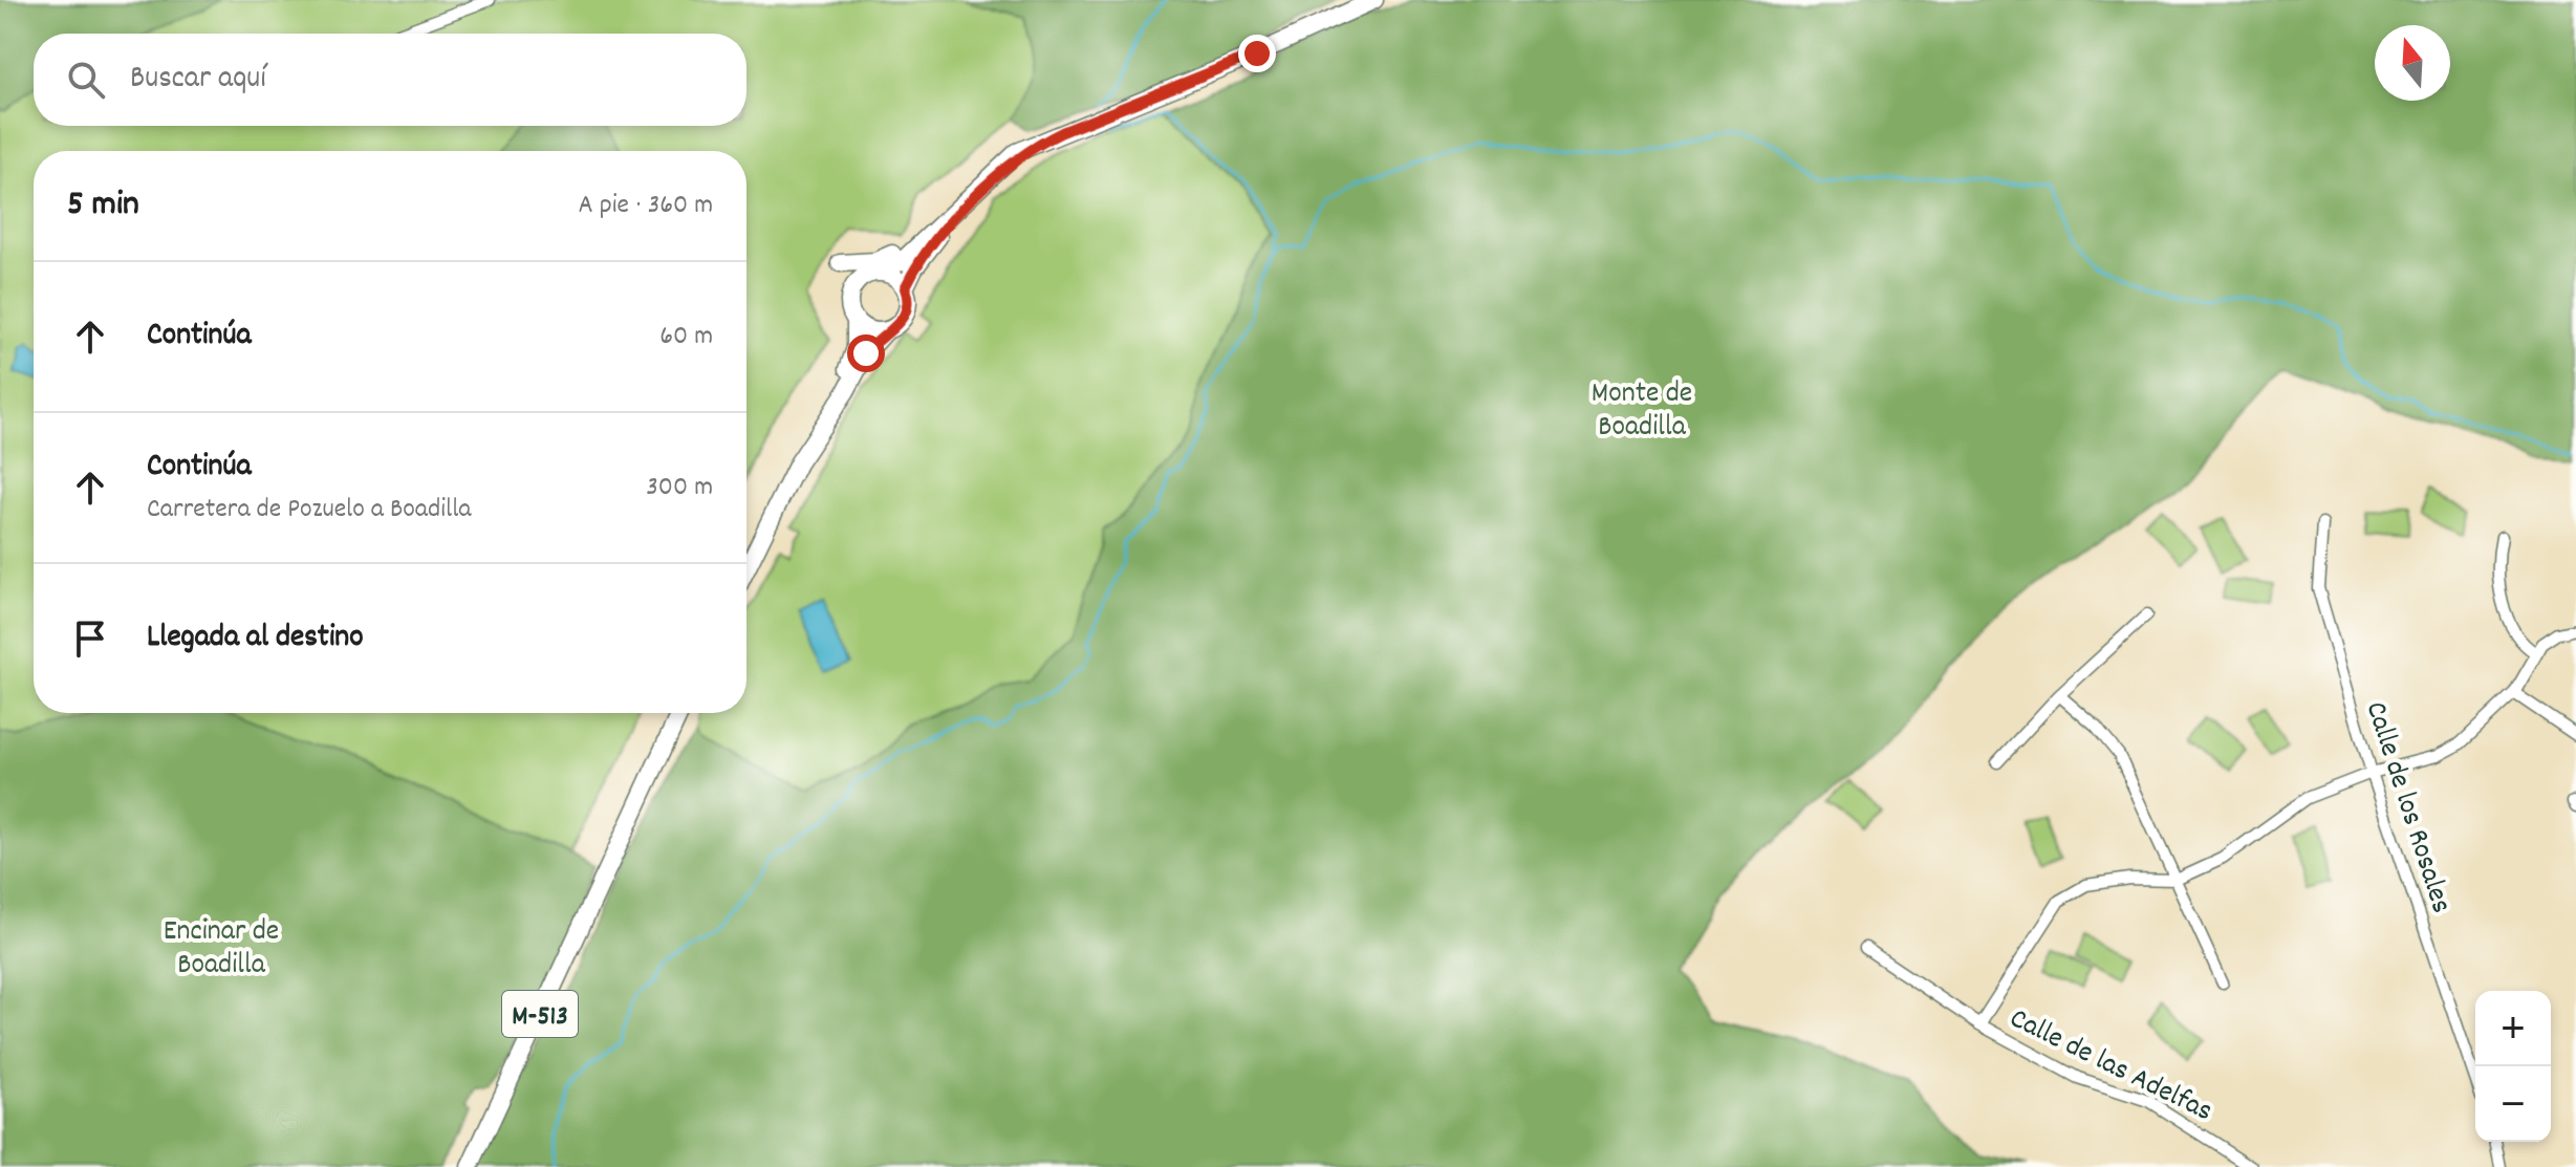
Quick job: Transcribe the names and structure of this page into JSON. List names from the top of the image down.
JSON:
{
  "streets": {
    "main road": ["M-513"],
    "street": ["Calle de los Rosales", "Calle de las Adelfas"]
  },
  "parks": ["Monte de Boadilla", "Encinar de Boadilla"],
  "north": "top",
  "page": {
    "search": "Buscar aquí",
    "heading": ["5 min", "A pie · 360 m"],
    "list": [
      ["Continúa", "60 m"],
      ["Continúa", "Carretera de Pozuelo a Boadilla", "300 m"],
      "Llegada al destino"
    ],
    "map_buttons": ["+", "−"]
  }
}
